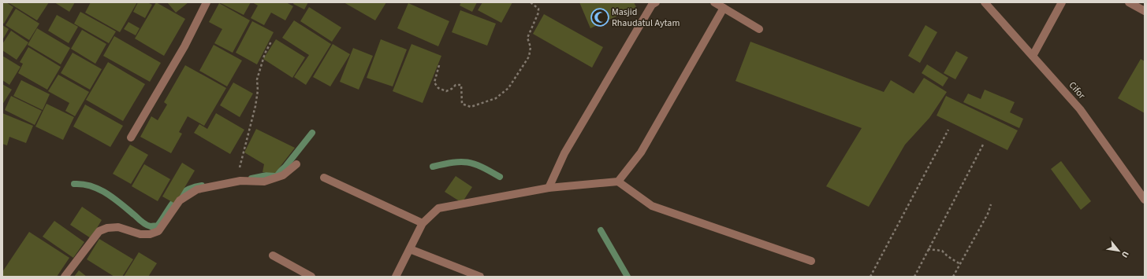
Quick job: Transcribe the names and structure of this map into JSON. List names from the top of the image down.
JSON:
{
  "streets": {
    "street": ["Cifor"]
  },
  "places": {
    "mosque": ["Masjid Rhaudatul Aytam"]
  },
  "north": "bottom right"
}
